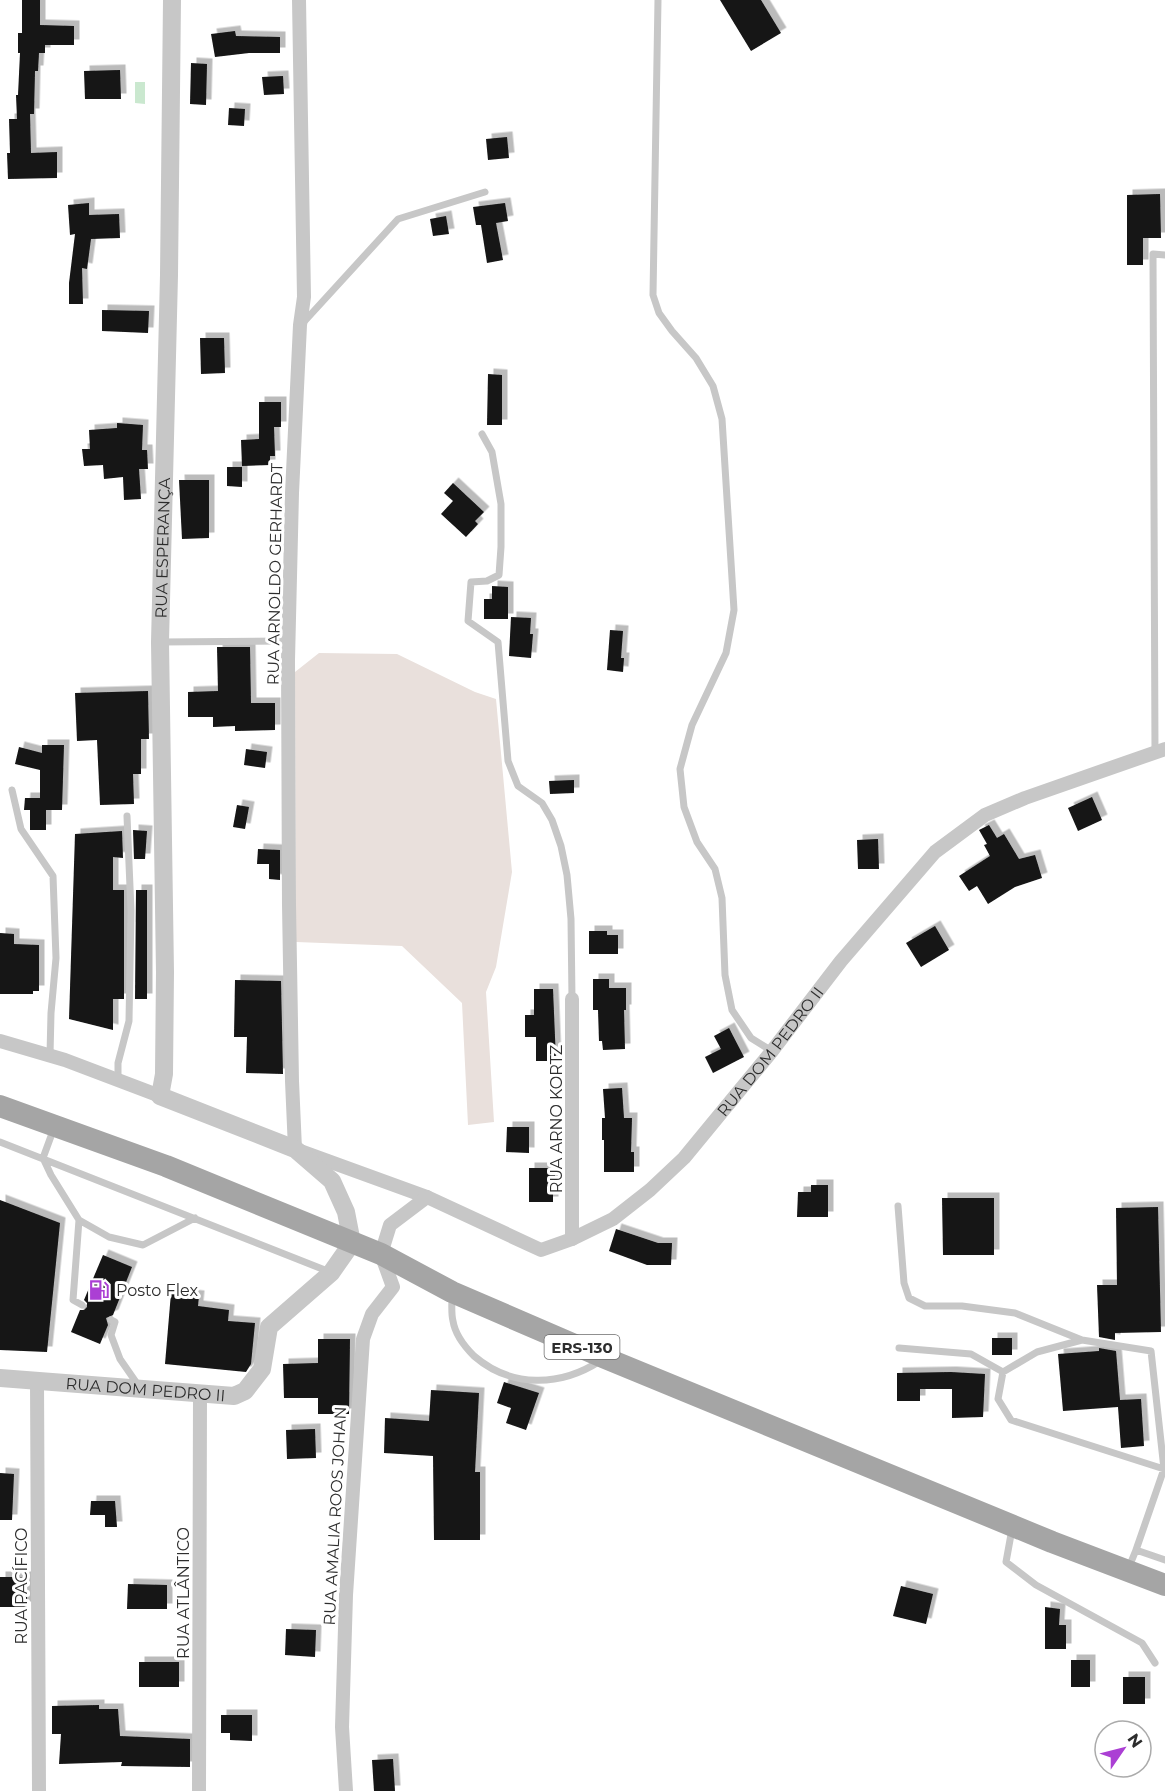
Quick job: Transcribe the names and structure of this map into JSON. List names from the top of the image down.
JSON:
{
  "streets": {
    "main road": ["ERS-130"],
    "street": [
      "RUA ESPERANÇA",
      "RUA ARNOLDO GERHARDT",
      "RUA DOM PEDRO II",
      "RUA ARNO KORTZ",
      "RUA AMALIA ROOS JOHAN",
      "RUA PACÍFICO",
      "RUA ATLÂNTICO"
    ]
  },
  "crossings": [
    ["RUA ARNOLDO GERHARDT", "RUA DOM PEDRO II"],
    ["RUA DOM PEDRO II", "RUA ARNO KORTZ"],
    ["RUA DOM PEDRO II", "ERS-130"],
    ["RUA DOM PEDRO II", "RUA PACÍFICO"],
    ["RUA DOM PEDRO II", "RUA ATLÂNTICO"],
    ["ERS-130", "RUA AMALIA ROOS JOHAN"]
  ],
  "places": {
    "fuel station": ["Posto Flex"]
  },
  "north": "top right"
}
